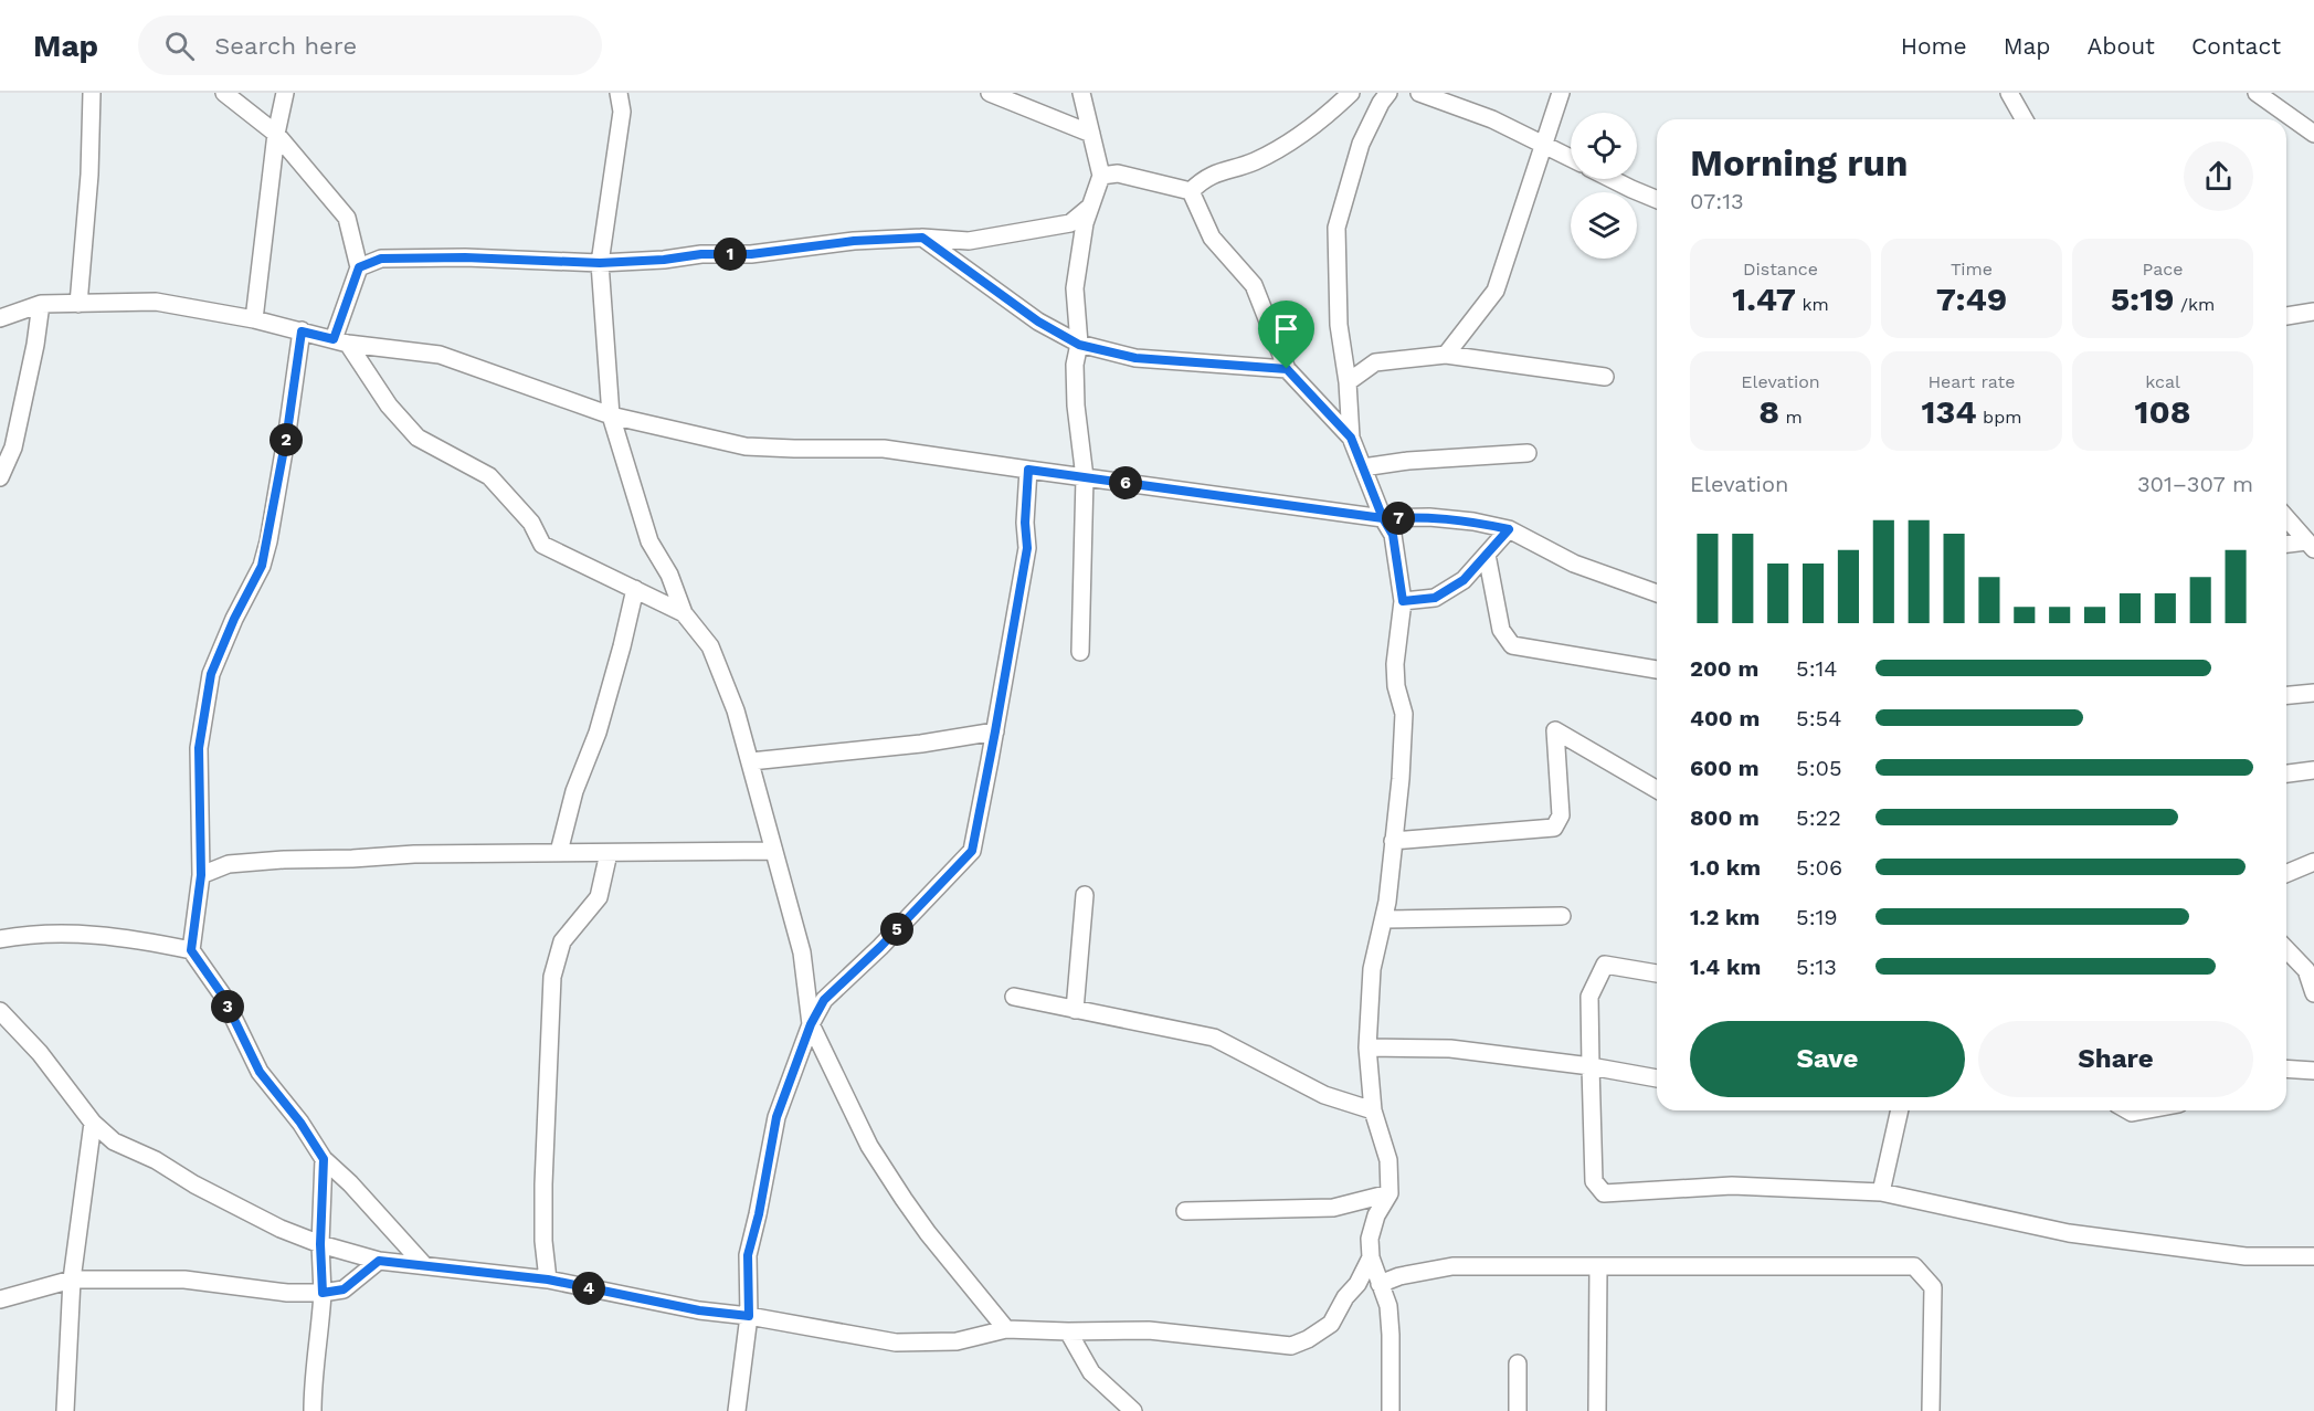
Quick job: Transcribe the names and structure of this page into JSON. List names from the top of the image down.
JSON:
{
  "page": {
    "header": "Map",
    "search": "Search here",
    "nav": [
      "Home",
      "Map",
      "About",
      "Contact"
    ],
    "heading": ["Morning run", "07:13"],
    "stats": [
      ["Distance", "1.47 km"],
      ["Time", "7:49"],
      ["Pace", "5:19 /km"],
      ["Elevation", "8 m"],
      ["Heart rate", "134 bpm"],
      ["kcal", "108"]
    ],
    "pins": [
      "1",
      "2",
      "6",
      "7",
      "5",
      "3",
      "4"
    ],
    "chart": ["Elevation", "301–307 m"],
    "list": [
      {
        "name": "200 m",
        "note": "5:14"
      },
      {
        "name": "400 m",
        "note": "5:54"
      },
      {
        "name": "600 m",
        "note": "5:05"
      },
      {
        "name": "800 m",
        "note": "5:22"
      },
      {
        "name": "1.0 km",
        "note": "5:06"
      },
      {
        "name": "1.2 km",
        "note": "5:19"
      },
      {
        "name": "1.4 km",
        "note": "5:13"
      }
    ],
    "buttons": ["Save", "Share"]
  }
}
